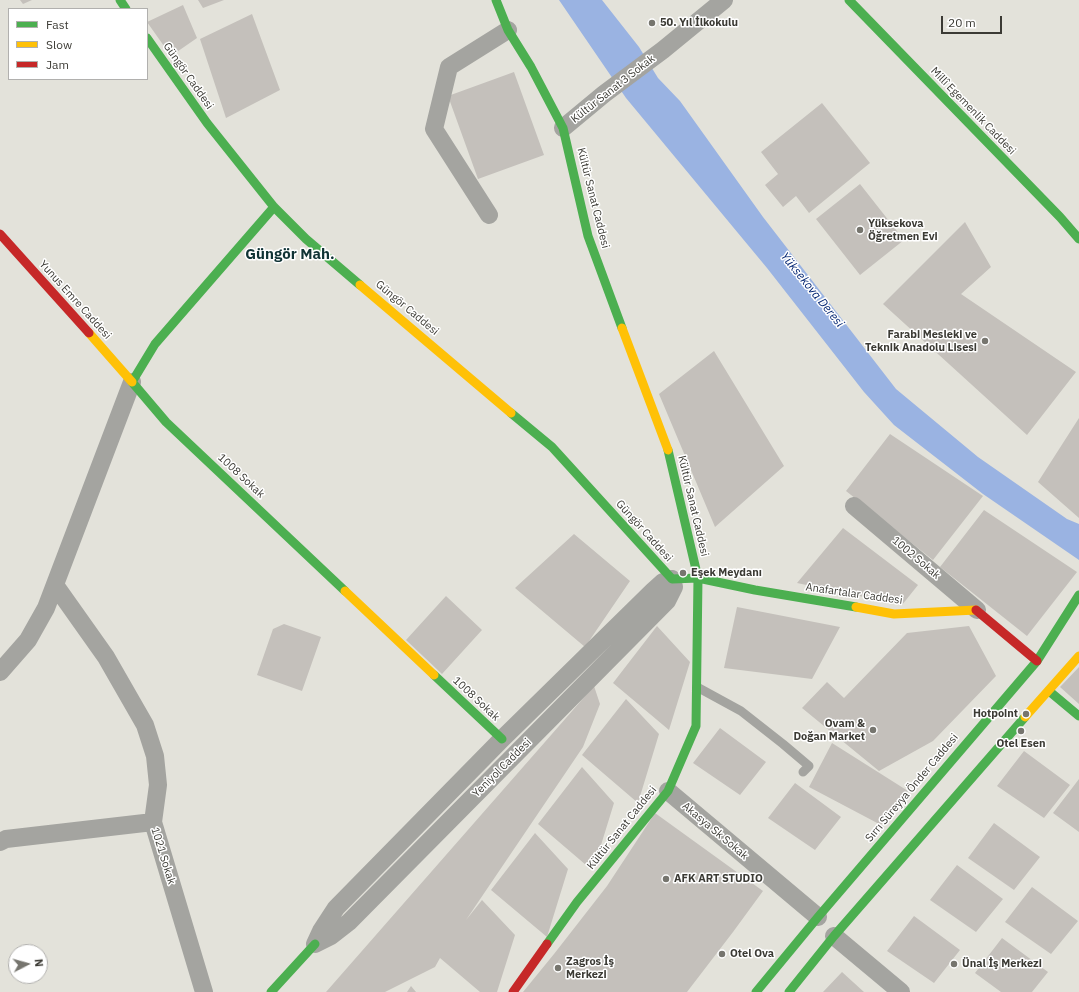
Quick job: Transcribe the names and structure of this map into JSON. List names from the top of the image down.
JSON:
{
  "streets": {
    "street": [
      "Güngör Caddesi",
      "Kültür Sanat 3 Sokak",
      "Millî Egemenlik Caddesi",
      "Kültür Sanat Caddesi",
      "Yunus Emre Caddesi",
      "1008 Sokak",
      "1002 Sokak",
      "Anafartalar Caddesi",
      "Yeniyol Caddesi",
      "Sırrı Süreyya Önder Caddesi",
      "Akasya Sk Sokak",
      "1021 Sokak"
    ]
  },
  "crossings": [
    ["Güngör Caddesi", "Yeniyol Caddesi"],
    ["Kültür Sanat 3 Sokak", "Kültür Sanat Caddesi"],
    ["Kültür Sanat Caddesi", "Anafartalar Caddesi"],
    ["Kültür Sanat Caddesi", "Yeniyol Caddesi"],
    ["Kültür Sanat Caddesi", "Akasya Sk Sokak"],
    ["Yunus Emre Caddesi", "1008 Sokak"],
    ["1008 Sokak", "Yeniyol Caddesi"],
    ["1002 Sokak", "Anafartalar Caddesi"],
    ["Anafartalar Caddesi", "Yeniyol Caddesi"],
    ["Sırrı Süreyya Önder Caddesi", "Akasya Sk Sokak"]
  ],
  "districts": ["Güngör Mah."],
  "water": ["Yüksekova Deresi"],
  "places": [
    "50. Yıl İlkokulu",
    "Yüksekova Öğretmen Evi",
    "Farabi Mesleki ve Teknik Anadolu Lisesi",
    "Eşek Meydanı",
    "Hotpoint",
    "Ovam & Doğan Market",
    "Otel Esen",
    "AFK ART STUDIO",
    "Otel Ova",
    "Ünal İş Merkezi",
    "Zagros İş Merkezi"
  ],
  "legend": ["Fast", "Slow", "Jam"],
  "scale_bar": "20 m",
  "north": "right"
}
